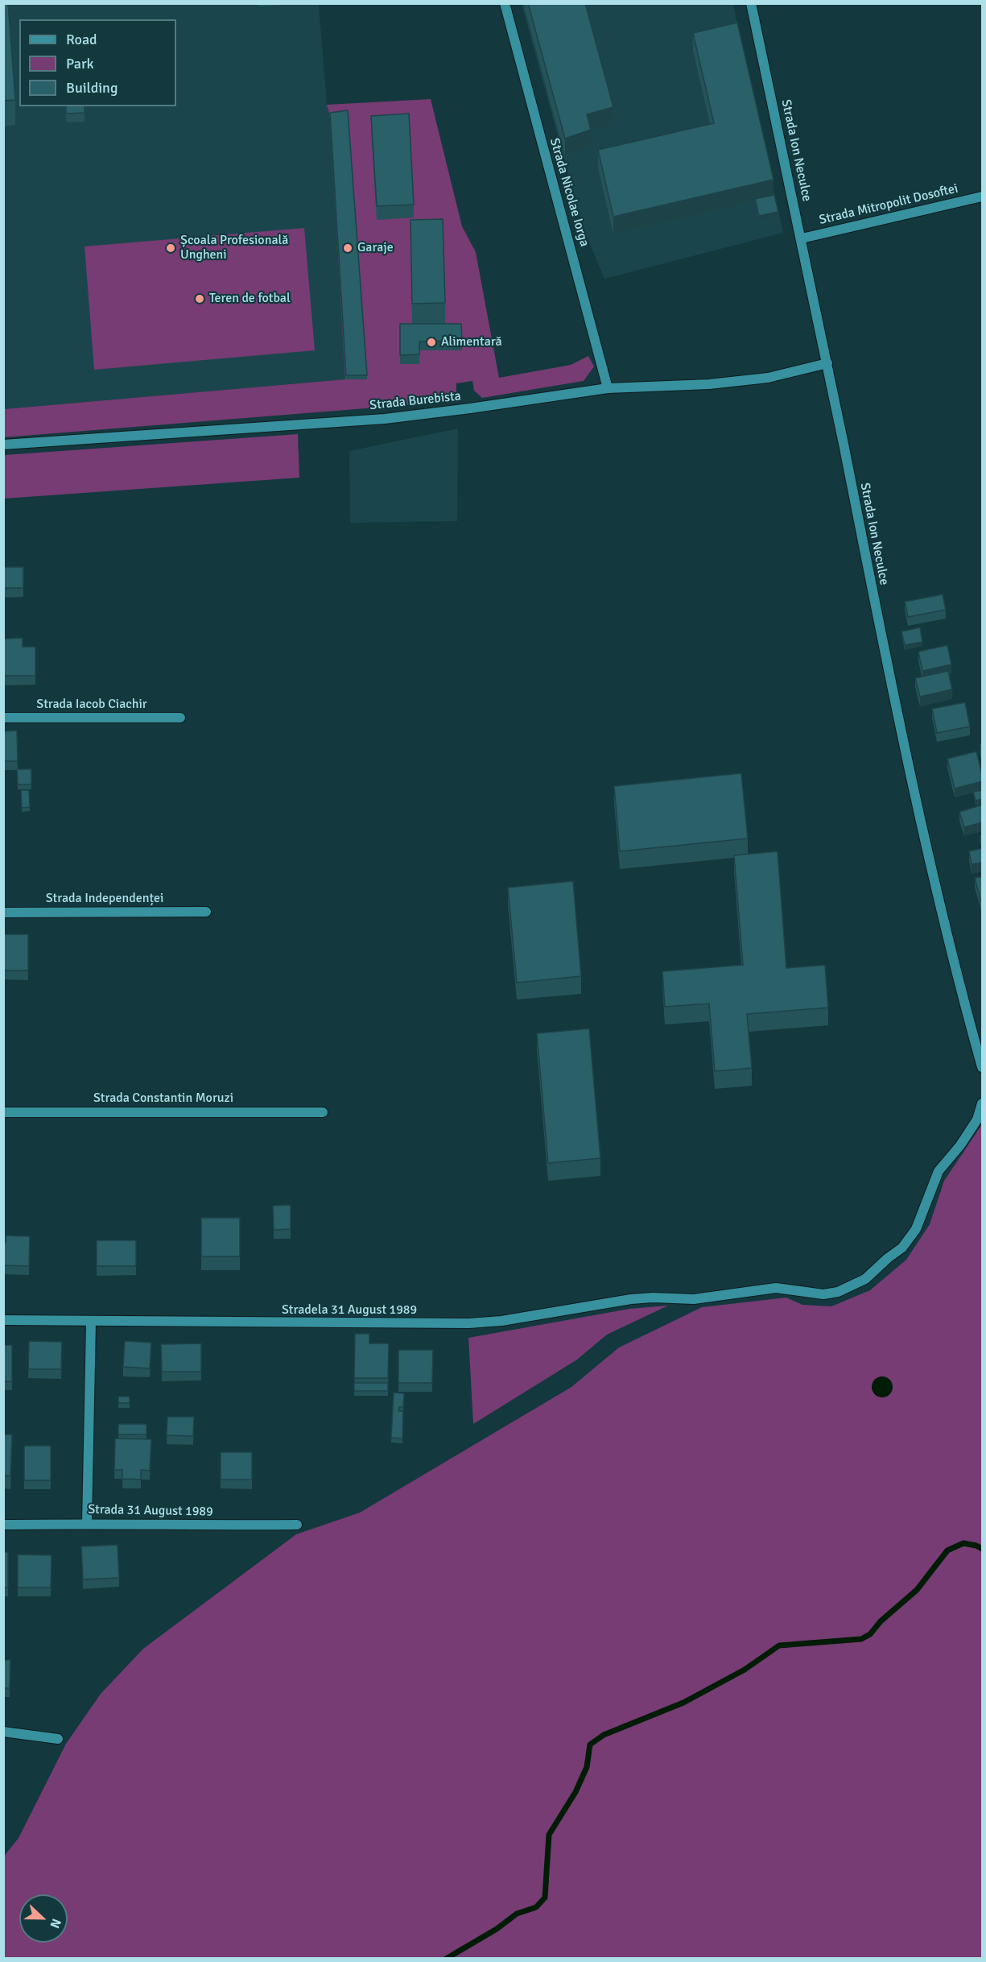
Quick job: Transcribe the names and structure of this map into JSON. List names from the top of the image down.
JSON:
{
  "streets": {
    "street": [
      "Strada Ion Neculce",
      "Strada Nicolae Iorga",
      "Strada Mitropolit Dosoftei",
      "Strada Burebista",
      "Strada Iacob Ciachir",
      "Strada Independenței",
      "Strada Constantin Moruzi",
      "Stradela 31 August 1989",
      "Strada 31 August 1989"
    ]
  },
  "crossings": [
    ["Strada Ion Neculce", "Strada Mitropolit Dosoftei"],
    ["Strada Ion Neculce", "Strada Burebista"],
    ["Strada Nicolae Iorga", "Strada Burebista"]
  ],
  "places": [
    "Școala Profesională Ungheni",
    "Garaje",
    "Teren de fotbal",
    "Alimentară"
  ],
  "legend": ["Road", "Park", "Building"],
  "north": "right"
}
